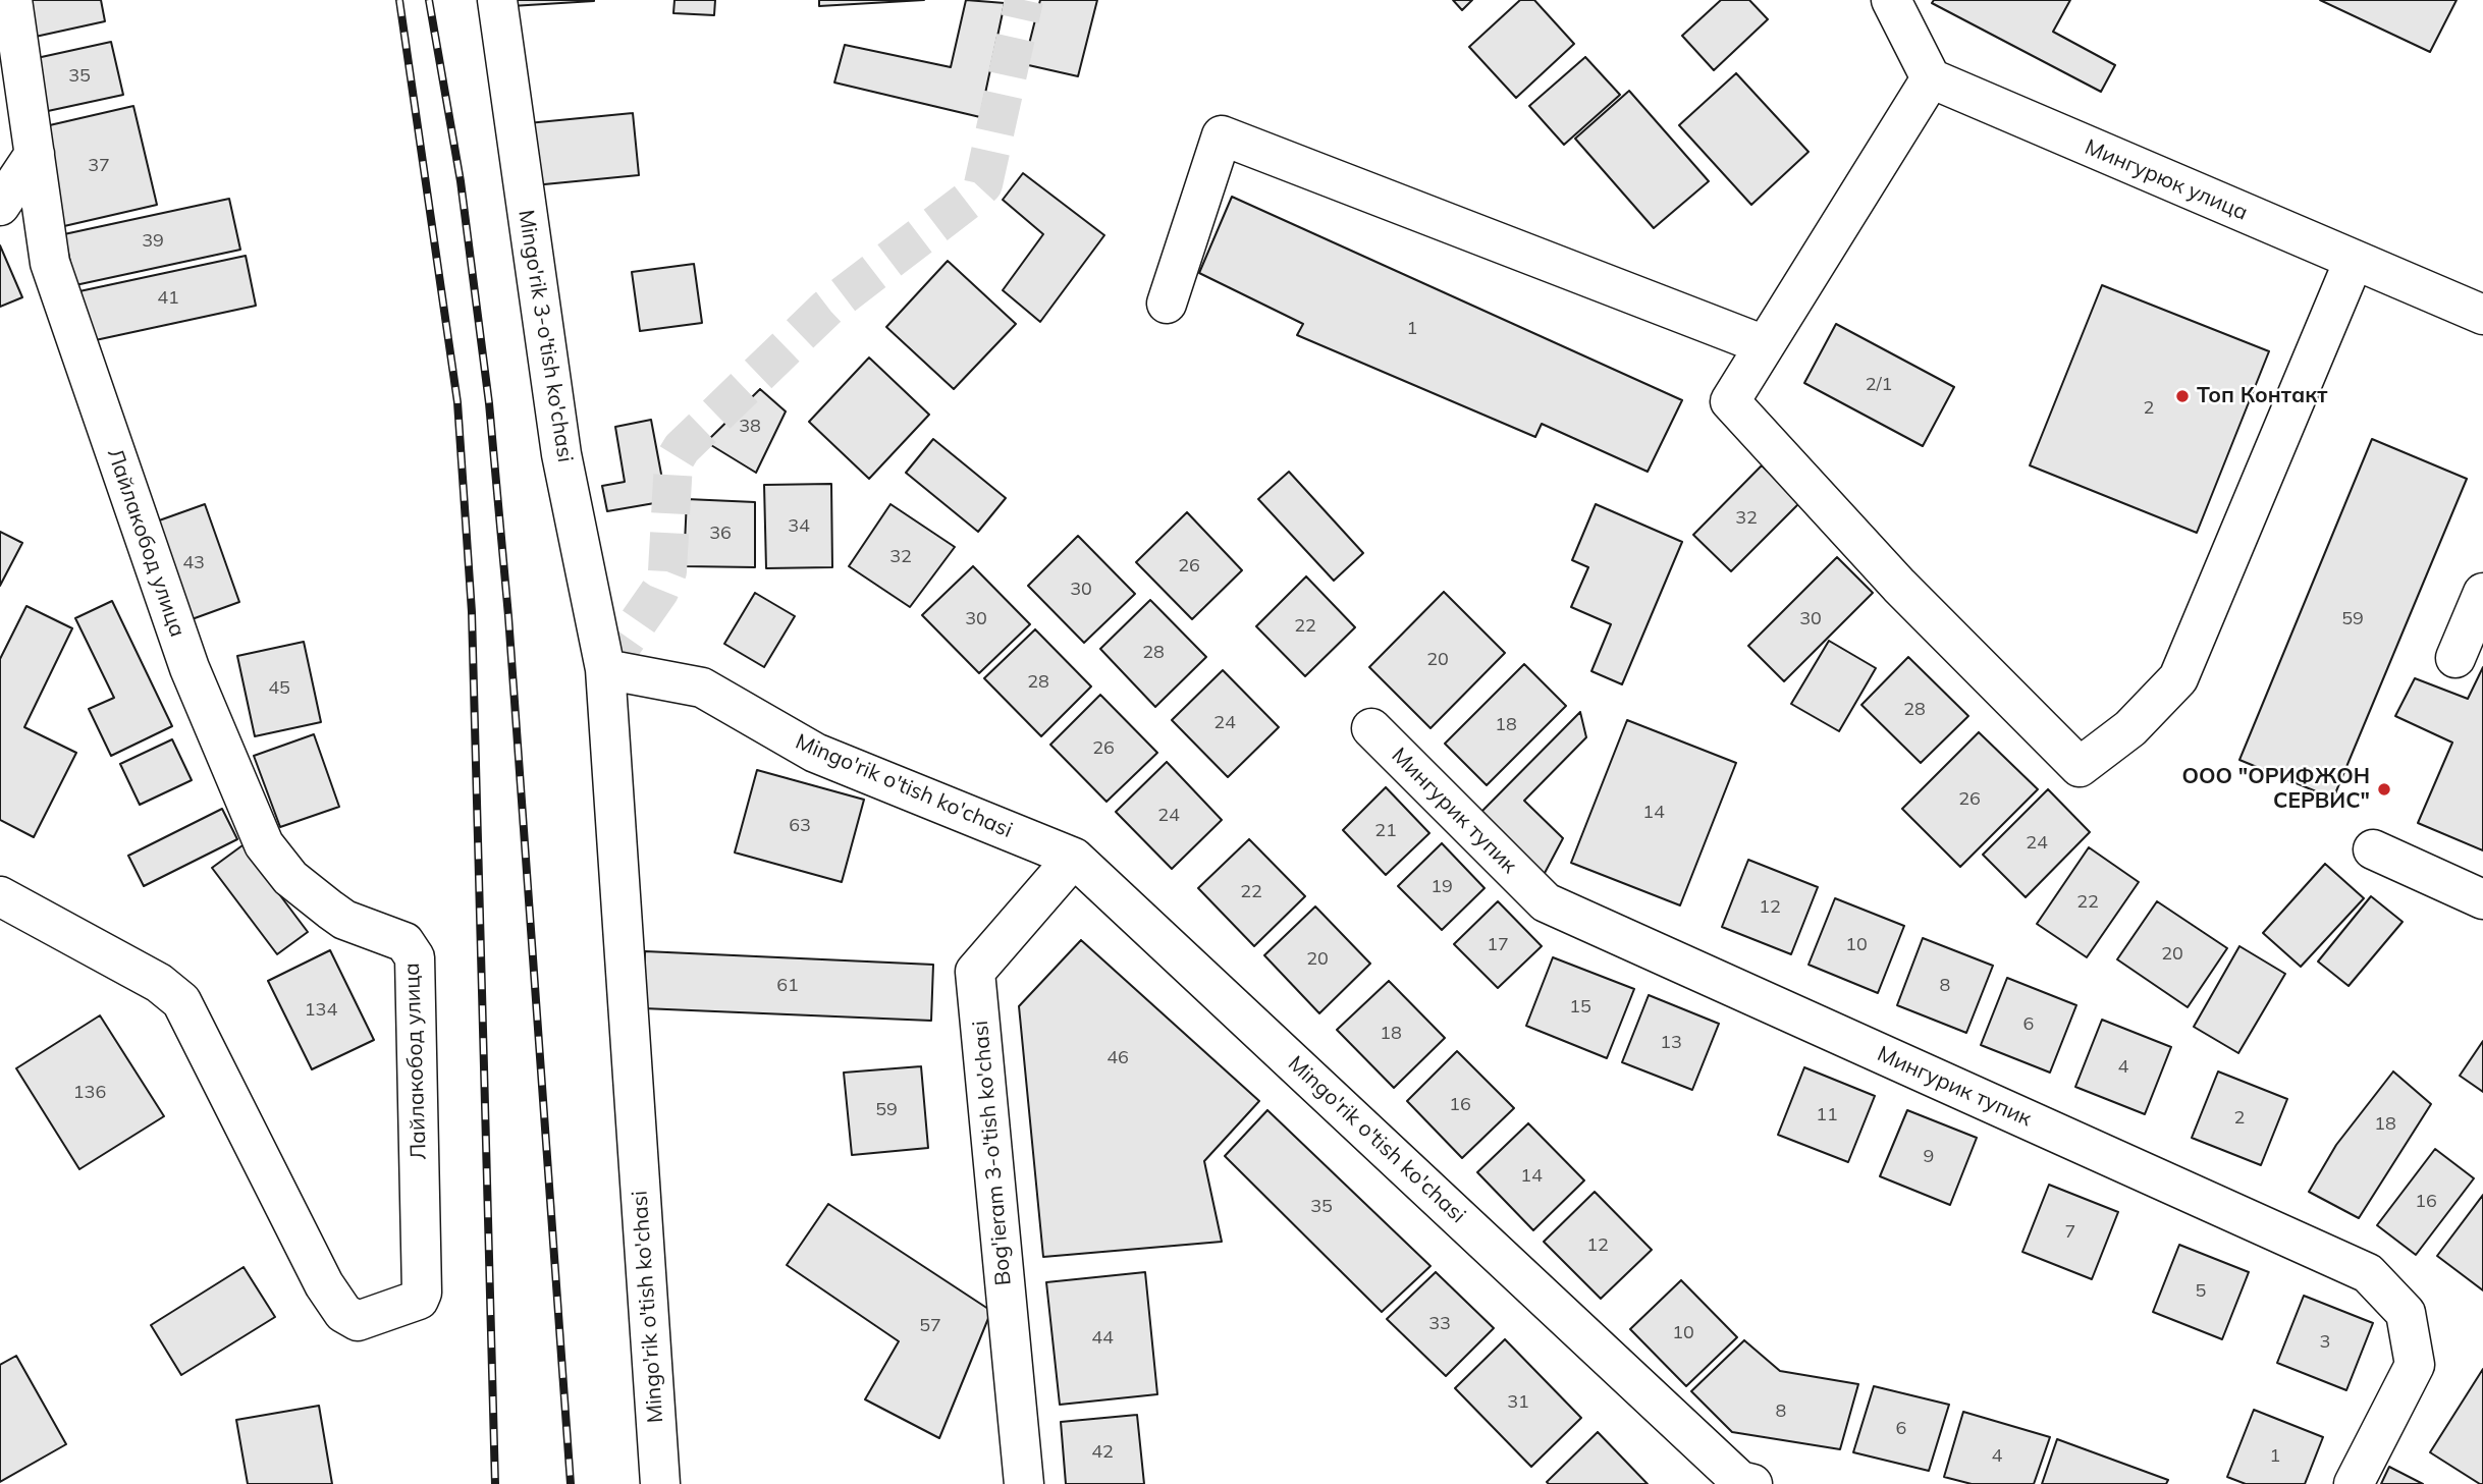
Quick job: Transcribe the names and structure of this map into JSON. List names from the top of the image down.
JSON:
{
  "streets": {
    "street": [
      "Мингурюк улица",
      "Mingo'rik 3-o'tish ko'chasi",
      "Лайлакобод улица",
      "Mingo'rik o'tish ko'chasi",
      "Мингурик тупик",
      "Bog'ieram 3-o'tish ko'chasi"
    ]
  },
  "crossings": [
    ["Mingo'rik 3-o'tish ko'chasi", "Mingo'rik o'tish ko'chasi"],
    ["Mingo'rik o'tish ko'chasi", "Bog'ieram 3-o'tish ko'chasi"]
  ],
  "places": ["Топ Контакт", "ООО \"ОРИФЖОН СЕРВИС\""],
  "house_numbers": [
    "35",
    "37",
    "39",
    "41",
    "1",
    "2/1",
    "2",
    "38",
    "32",
    "34",
    "36",
    "32",
    "43",
    "26",
    "30",
    "30",
    "30",
    "59",
    "22",
    "28",
    "20",
    "28",
    "45",
    "28",
    "24",
    "18",
    "26",
    "26",
    "14",
    "24",
    "63",
    "21",
    "24",
    "19",
    "22",
    "22",
    "12",
    "17",
    "10",
    "20",
    "20",
    "61",
    "8",
    "15",
    "134",
    "6",
    "18",
    "13",
    "46",
    "4",
    "136",
    "16",
    "59",
    "11",
    "2",
    "18",
    "9",
    "14",
    "16",
    "35",
    "7",
    "12",
    "5",
    "33",
    "57",
    "10",
    "44",
    "3",
    "31",
    "8",
    "6",
    "42",
    "4",
    "1"
  ]
}
